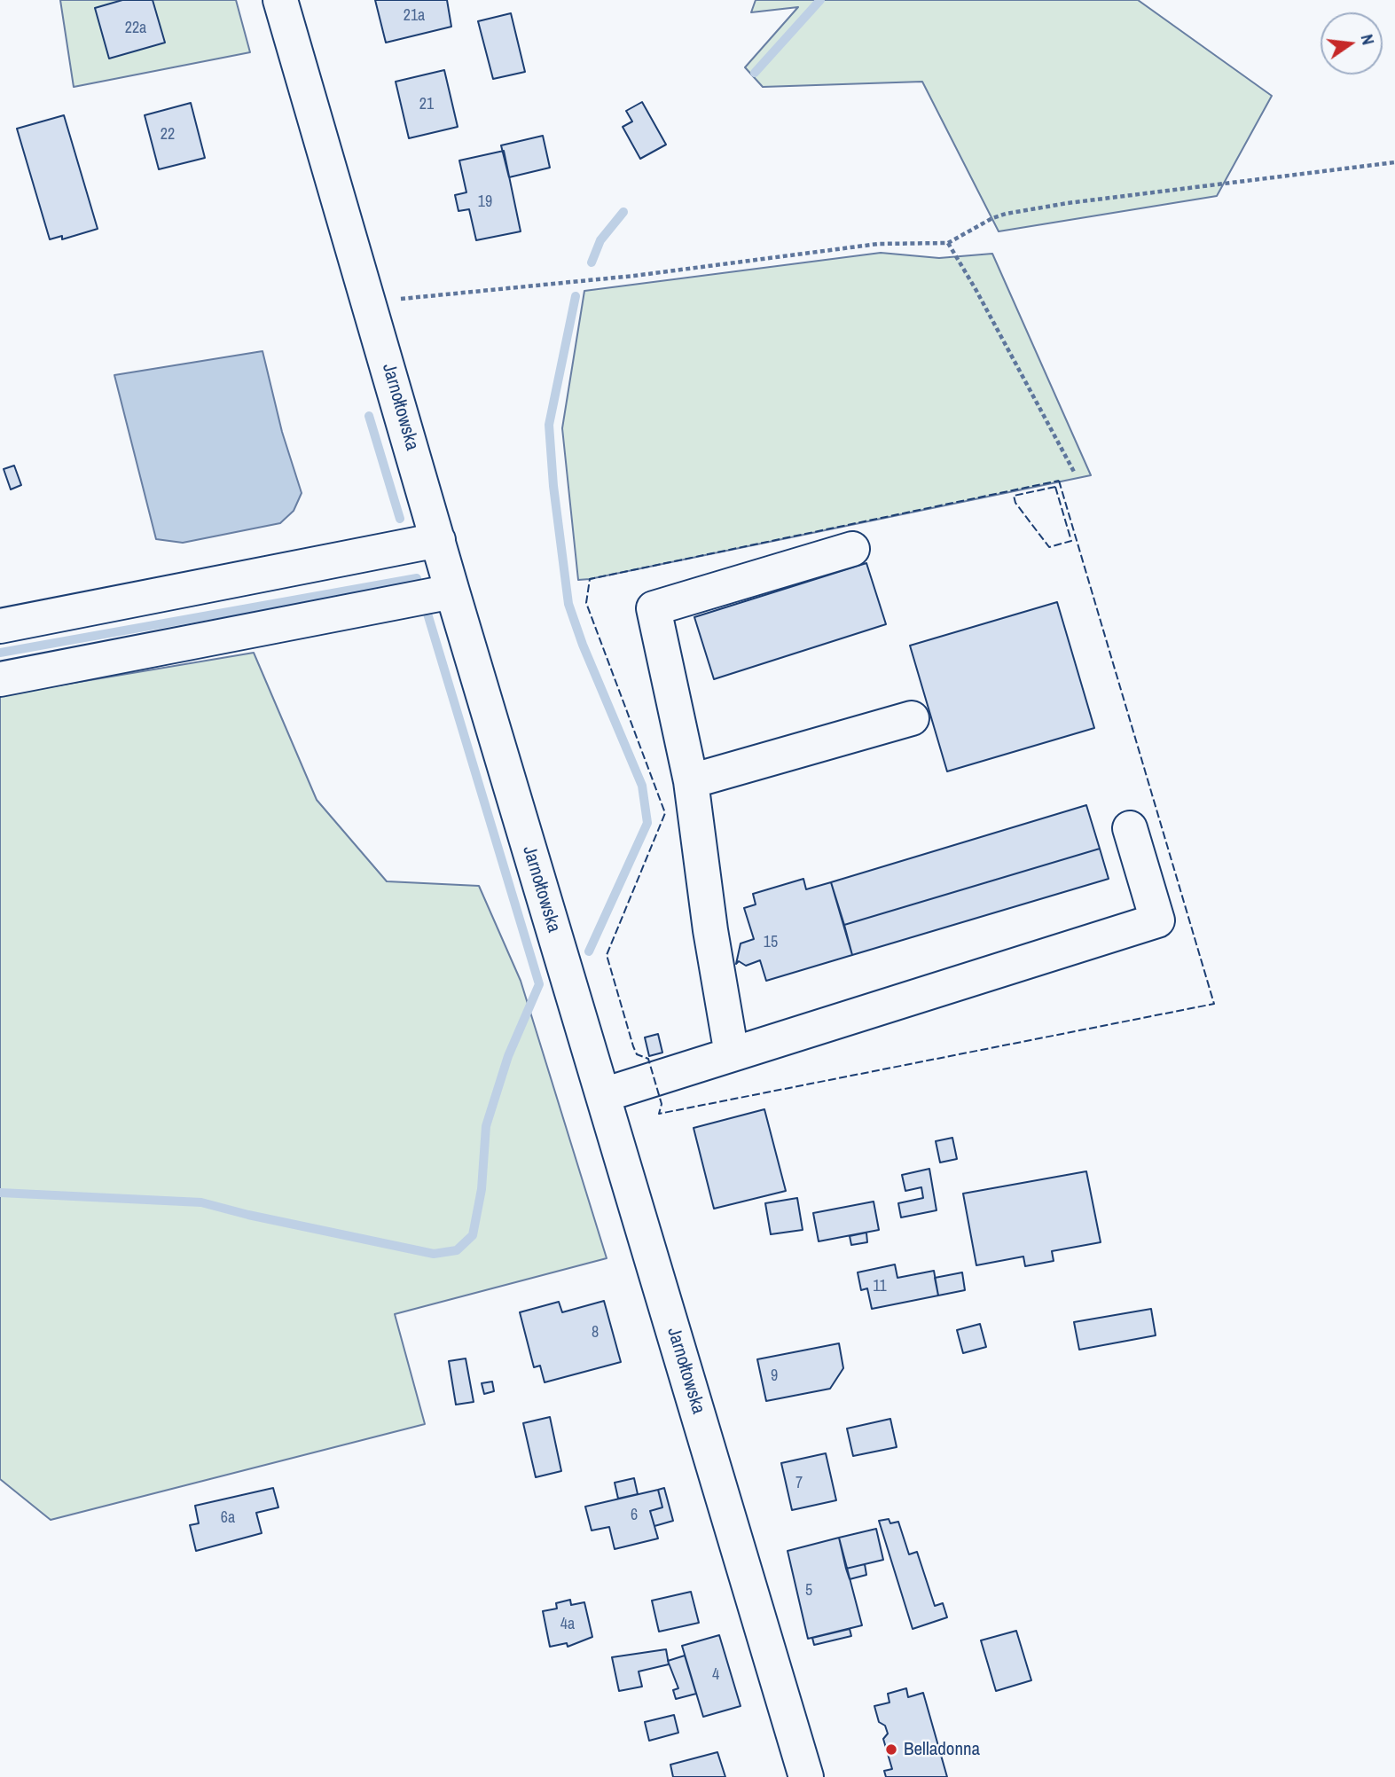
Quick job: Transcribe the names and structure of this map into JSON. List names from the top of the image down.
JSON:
{
  "streets": {
    "street": ["Jarnołtowska"]
  },
  "places": ["Belladonna"],
  "house_numbers": [
    "21a",
    "22a",
    "21",
    "22",
    "19",
    "15",
    "11",
    "8",
    "9",
    "7",
    "6",
    "6a",
    "5",
    "4a",
    "4"
  ],
  "north": "right"
}
